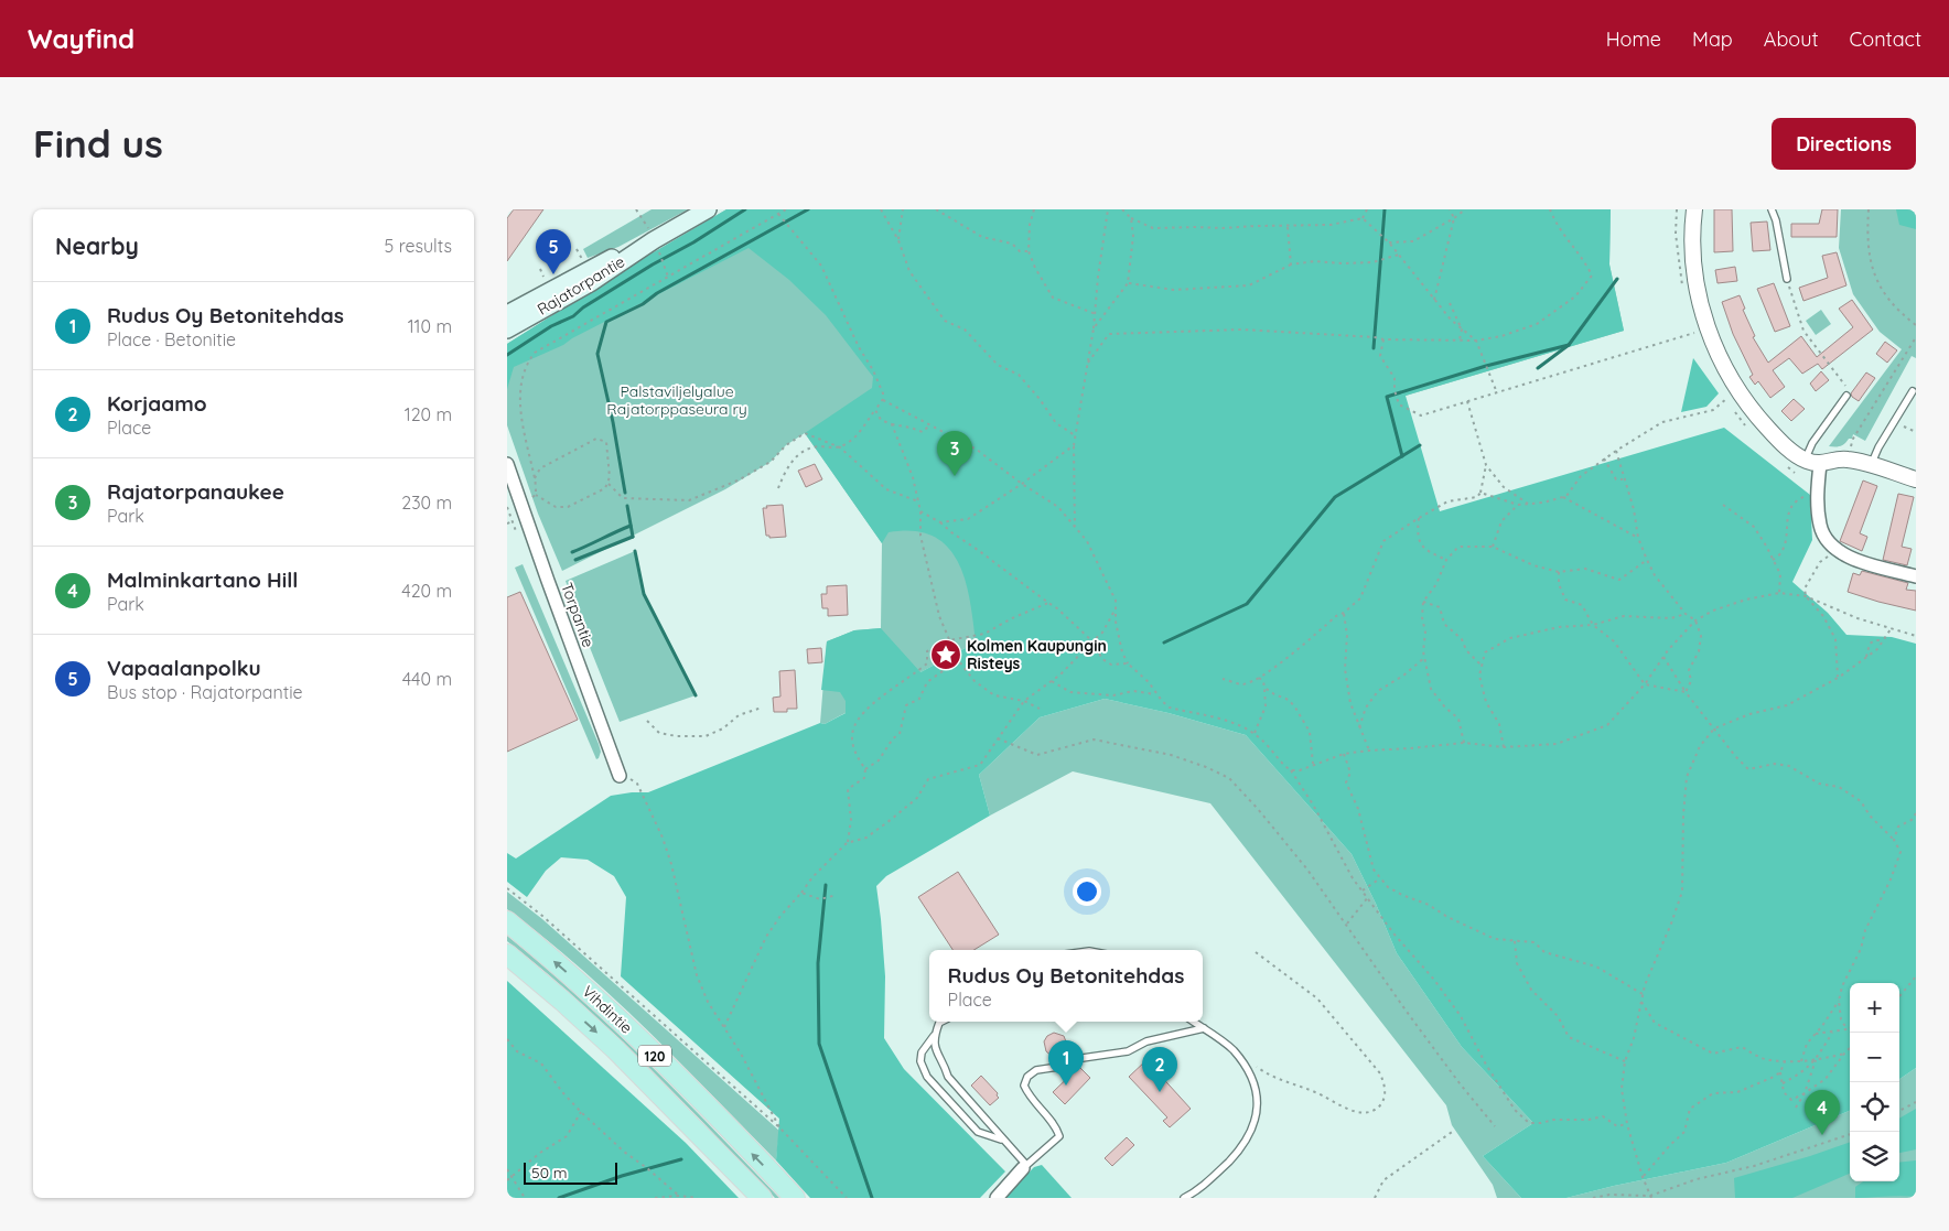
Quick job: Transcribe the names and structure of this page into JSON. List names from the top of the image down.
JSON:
{
  "streets": {
    "main road": ["Rajatorpantie", "Vihdintie", "120"],
    "street": ["Torpantie"]
  },
  "parks": ["Palstaviljelyalue Rajatorppaseura ry"],
  "places": {
    "place": ["Kolmen Kaupungin Risteys"]
  },
  "scale_bar": "50 m",
  "page": {
    "header": "Wayfind",
    "nav": [
      "Home",
      "Map",
      "About",
      "Contact"
    ],
    "buttons": "Directions",
    "title": "Find us",
    "heading": ["Nearby", "5 results"],
    "pins": [
      "5",
      "3",
      "1",
      "2",
      "4"
    ],
    "list": [
      {
        "mark": "1",
        "name": "Rudus Oy Betonitehdas",
        "note": "Place · Betonitie",
        "value": "110 m"
      },
      {
        "mark": "2",
        "name": "Korjaamo",
        "note": "Place",
        "value": "120 m"
      },
      {
        "mark": "3",
        "name": "Rajatorpanaukee",
        "note": "Park",
        "value": "230 m"
      },
      {
        "mark": "4",
        "name": "Malminkartano Hill",
        "note": "Park",
        "value": "420 m"
      },
      {
        "mark": "5",
        "name": "Vapaalanpolku",
        "note": "Bus stop · Rajatorpantie",
        "value": "440 m"
      }
    ],
    "popup": ["Rudus Oy Betonitehdas", "Place"],
    "map_buttons": ["+", "−"],
    "scale": "50 m"
  }
}
